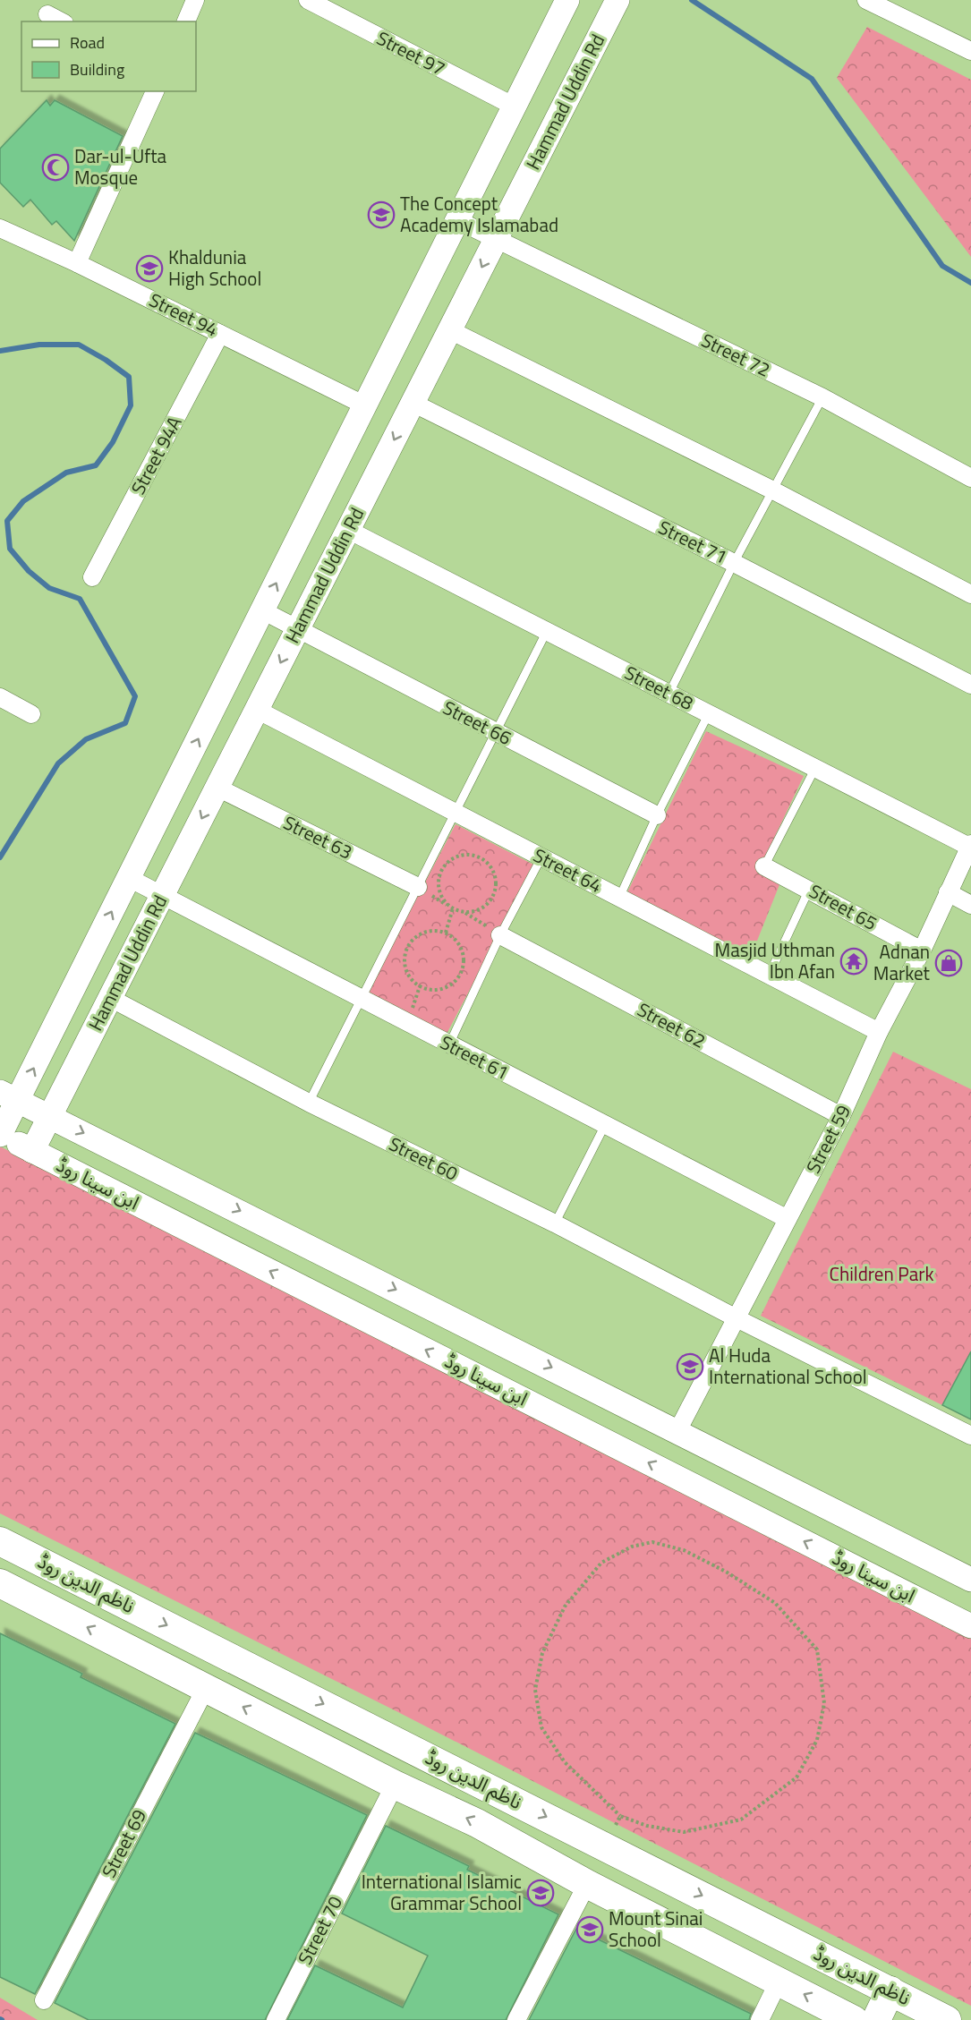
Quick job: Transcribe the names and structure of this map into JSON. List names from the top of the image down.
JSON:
{
  "streets": {
    "main road": ["ناظم الدین روڈ"],
    "street": [
      "Street 97",
      "Hammad Uddin Rd",
      "Street 94",
      "Street 72",
      "Street 94A",
      "Street 71",
      "Street 68",
      "Street 66",
      "Street 63",
      "Street 64",
      "Street 65",
      "Street 62",
      "Street 61",
      "Street 59",
      "Street 60",
      "ابن سینا روڈ",
      "Street 69",
      "Street 70"
    ]
  },
  "crossings": [
    ["Street 97", "Hammad Uddin Rd"],
    ["Hammad Uddin Rd", "Street 94"],
    ["Hammad Uddin Rd", "Street 72"],
    ["Hammad Uddin Rd", "Street 71"],
    ["Hammad Uddin Rd", "Street 68"],
    ["Hammad Uddin Rd", "Street 66"],
    ["Hammad Uddin Rd", "Street 63"],
    ["Hammad Uddin Rd", "Street 64"],
    ["Hammad Uddin Rd", "Street 61"],
    ["Hammad Uddin Rd", "Street 60"],
    ["Hammad Uddin Rd", "ابن سینا روڈ"],
    ["Street 94", "Street 94A"],
    ["Street 68", "Street 59"],
    ["Street 64", "Street 59"],
    ["Street 65", "Street 59"],
    ["Street 62", "Street 59"],
    ["Street 61", "Street 59"],
    ["Street 59", "Street 60"],
    ["ناظم الدین روڈ", "Street 69"],
    ["ناظم الدین روڈ", "Street 70"]
  ],
  "parks": ["Children Park"],
  "places": {
    "mosque": ["Dar-ul-Ufta Mosque"],
    "school or university": [
      "The Concept Academy Islamabad",
      "Khaldunia High School",
      "Al Huda International School",
      "International Islamic Grammar School",
      "Mount Sinai School"
    ],
    "temple": ["Masjid Uthman Ibn Afan"],
    "shop": ["Adnan Market"]
  },
  "legend": ["Road", "Building"]
}
